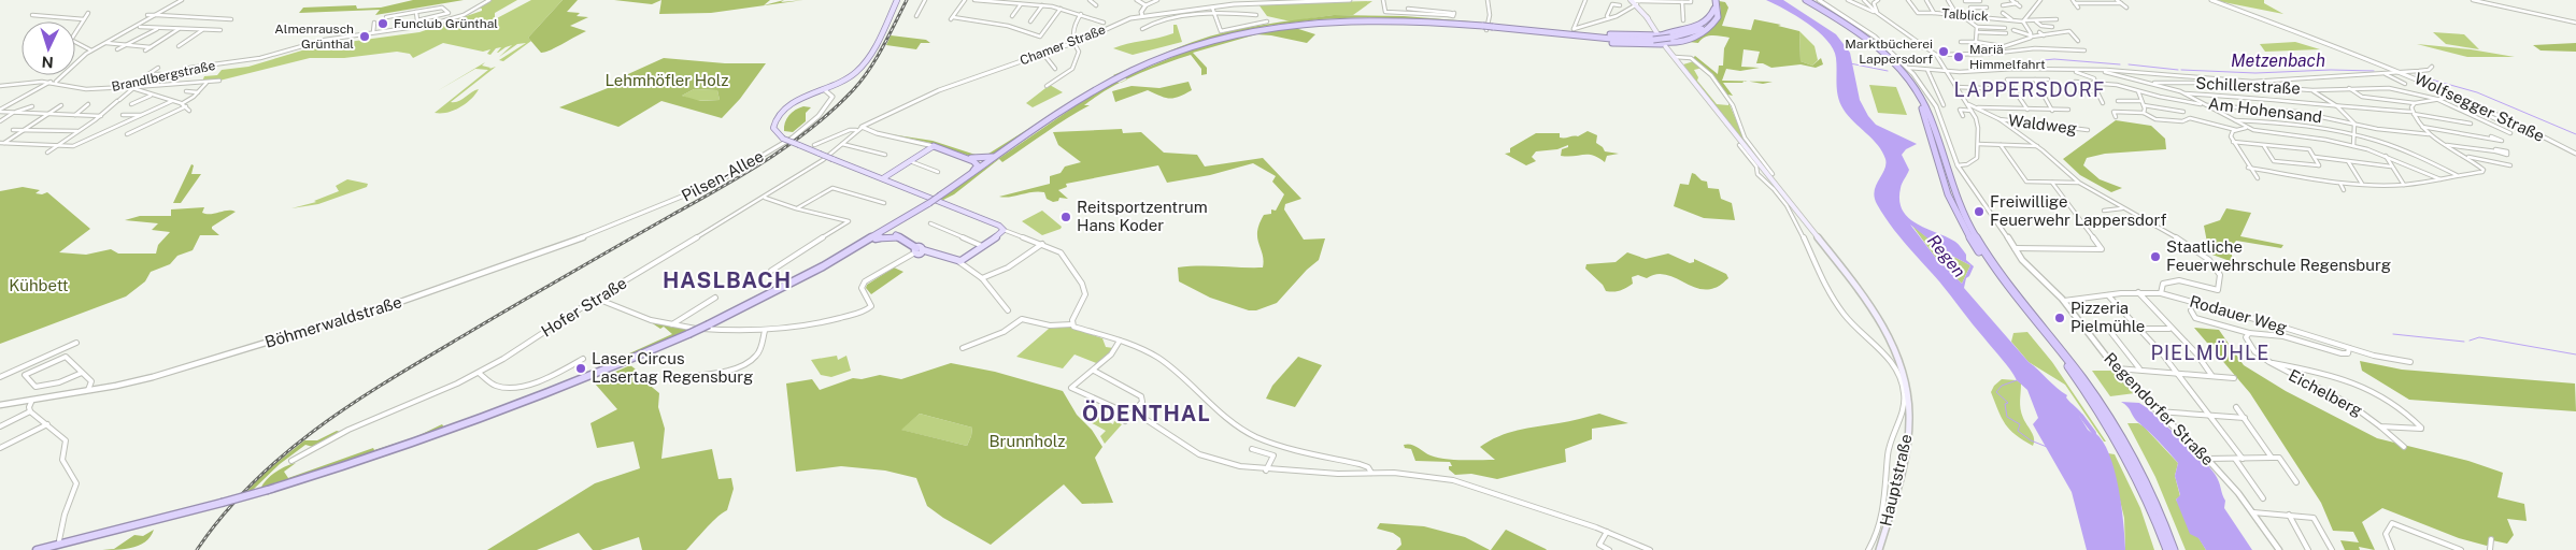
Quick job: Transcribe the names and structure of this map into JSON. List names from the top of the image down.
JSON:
{
  "streets": {
    "main road": ["Pilsen-Allee", "Hauptstraße"],
    "street": [
      "Talblick",
      "Chamer Straße",
      "Brandlbergstraße",
      "Schillerstraße",
      "Wolfsegger Straße",
      "Am Hohensand",
      "Waldweg",
      "Hofer Straße",
      "Rodauer Weg",
      "Böhmerwaldstraße",
      "Eichelberg",
      "Regendorfer Straße"
    ]
  },
  "crossings": [
    ["Chamer Straße", "Hofer Straße"],
    ["Schillerstraße", "Am Hohensand"],
    ["Pilsen-Allee", "Böhmerwaldstraße"],
    ["Rodauer Weg", "Regendorfer Straße"]
  ],
  "districts": [
    "LAPPERSDORF",
    "HASLBACH",
    "PIELMÜHLE",
    "ÖDENTHAL"
  ],
  "water": ["Metzenbach", "Regen"],
  "parks": ["Lehmhöfler Holz", "Kühbett", "Brunnholz"],
  "places": [
    "Funclub Grünthal",
    "Almenrausch Grünthal",
    "Marktbücherei Lappersdorf",
    "Mariä Himmelfahrt",
    "Freiwillige Feuerwehr Lappersdorf",
    "Reitsportzentrum Hans Koder",
    "Staatliche Feuerwehrschule Regensburg",
    "Pizzeria Pielmühle",
    "Laser Circus Lasertag Regensburg"
  ],
  "north": "bottom"
}
